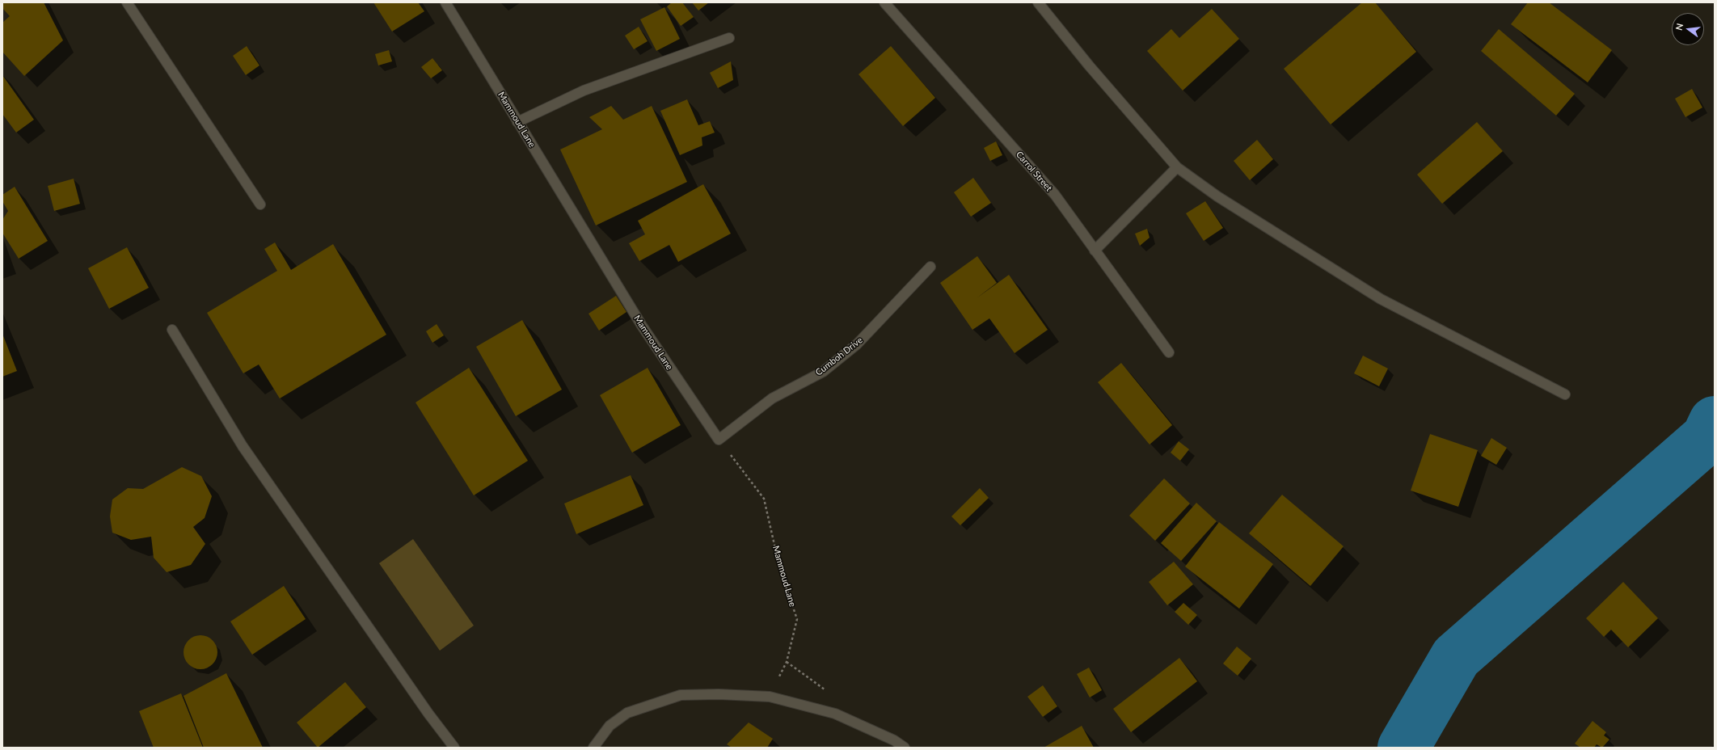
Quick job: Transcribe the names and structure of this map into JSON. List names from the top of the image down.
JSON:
{
  "streets": {
    "street": ["Mammoud Lane", "Carrol Street", "Cumboh Drive"]
  },
  "crossings": [
    ["Mammoud Lane", "Cumboh Drive"]
  ],
  "north": "left"
}
